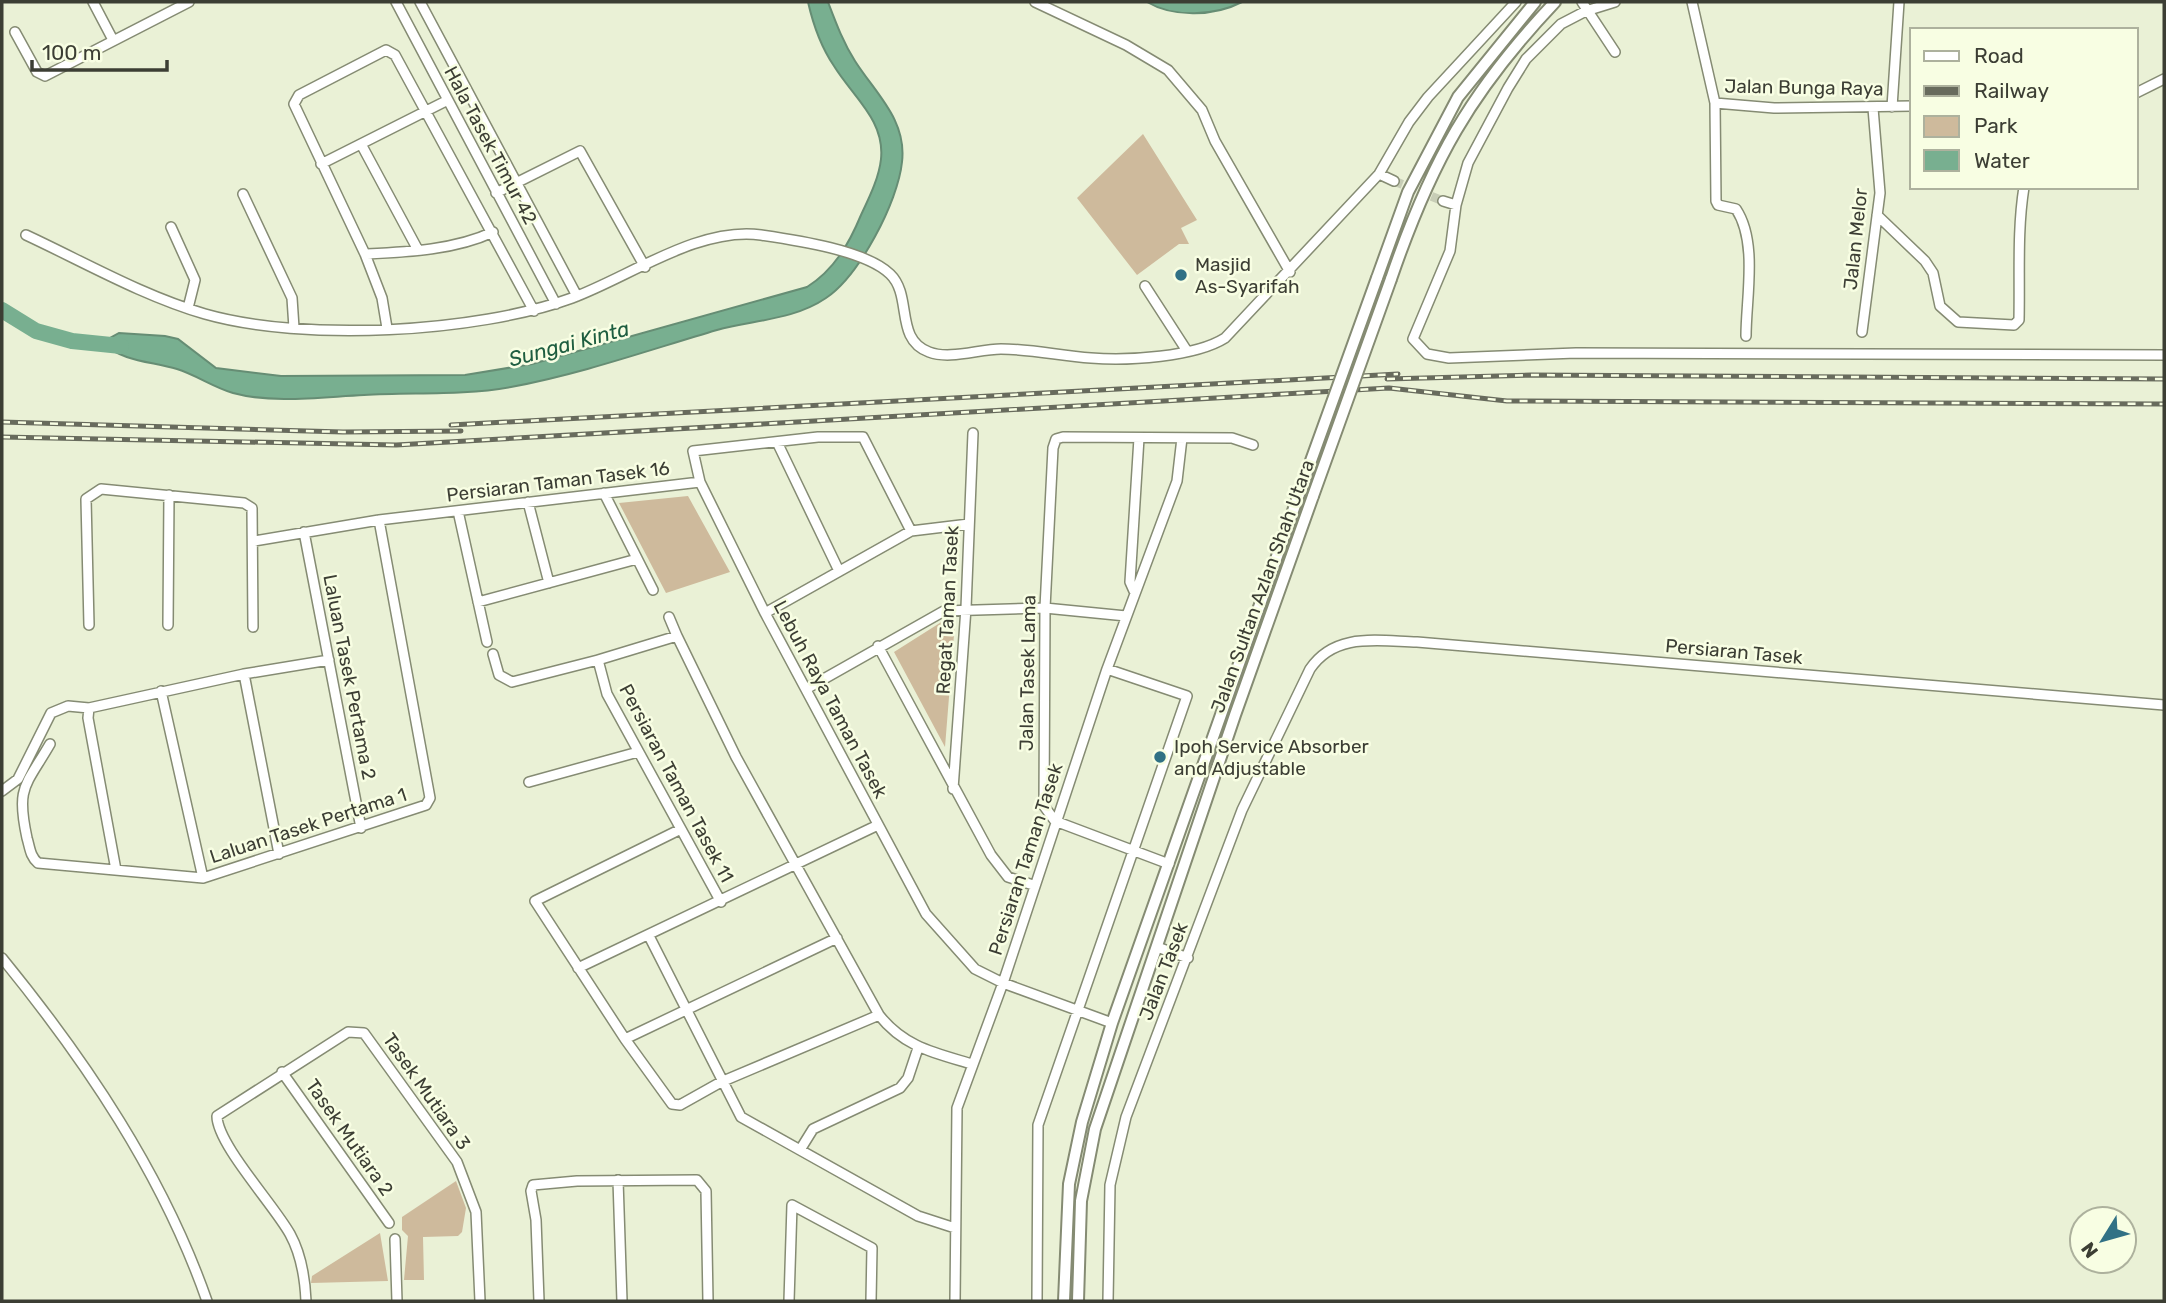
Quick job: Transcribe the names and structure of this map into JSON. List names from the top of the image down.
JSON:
{
  "streets": {
    "main road": ["Jalan Sultan Azlan Shah Utara"],
    "street": [
      "Jalan Bunga Raya",
      "Hala Tasek Timur 42",
      "Jalan Melor",
      "Persiaran Taman Tasek 16",
      "Regat Taman Tasek",
      "Persiaran Tasek",
      "Jalan Tasek Lama",
      "Laluan Tasek Pertama 2",
      "Lebuh Raya Taman Tasek",
      "Persiaran Taman Tasek 11",
      "Laluan Tasek Pertama 1",
      "Persiaran Taman Tasek",
      "Jalan Tasek",
      "Tasek Mutiara 3",
      "Tasek Mutiara 2"
    ]
  },
  "crossings": [
    ["Jalan Bunga Raya", "Jalan Melor"],
    ["Persiaran Taman Tasek 16", "Laluan Tasek Pertama 2"],
    ["Persiaran Taman Tasek 16", "Lebuh Raya Taman Tasek"],
    ["Persiaran Taman Tasek 16", "Laluan Tasek Pertama 1"],
    ["Jalan Sultan Azlan Shah Utara", "Lebuh Raya Taman Tasek"],
    ["Persiaran Tasek", "Jalan Tasek"],
    ["Jalan Tasek Lama", "Persiaran Taman Tasek"],
    ["Laluan Tasek Pertama 2", "Laluan Tasek Pertama 1"],
    ["Lebuh Raya Taman Tasek", "Persiaran Taman Tasek"],
    ["Tasek Mutiara 3", "Tasek Mutiara 2"]
  ],
  "water": ["Sungai Kinta"],
  "places": ["Masjid As-Syarifah", "Ipoh Service Absorber and Adjustable"],
  "legend": [
    "Road",
    "Railway",
    "Park",
    "Water"
  ],
  "scale_bar": "100 m",
  "north": "bottom left"
}
